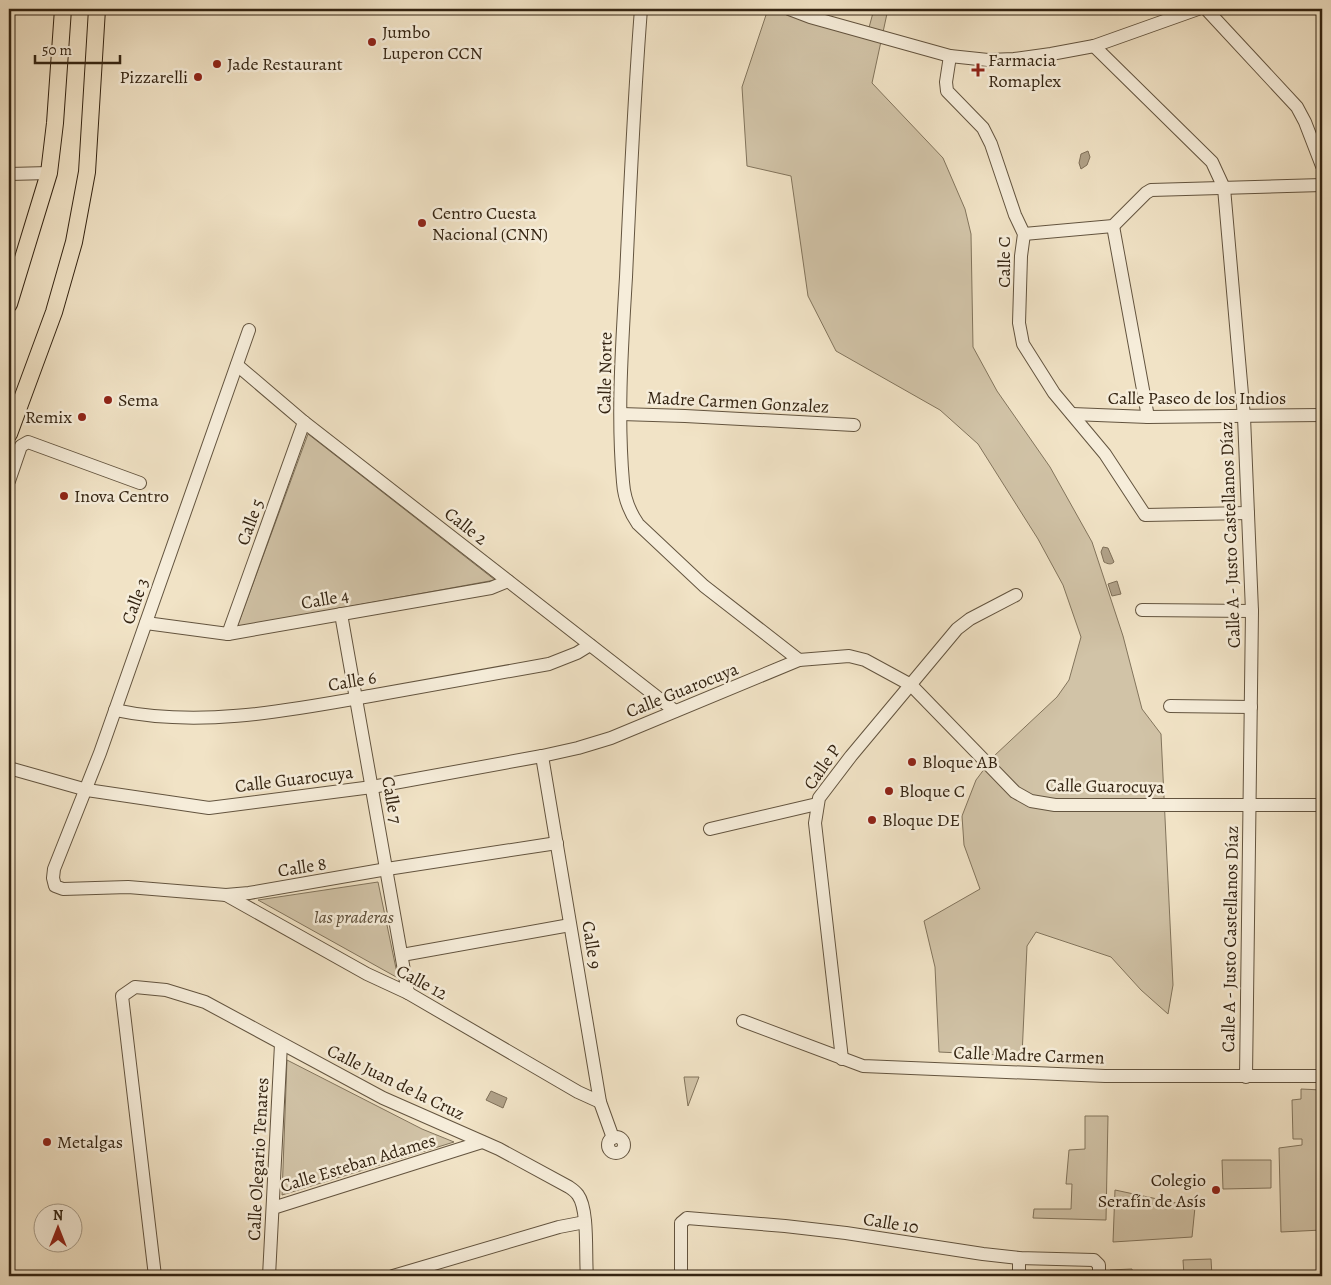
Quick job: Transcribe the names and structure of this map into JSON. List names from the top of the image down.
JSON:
{
  "streets": {
    "street": [
      "Calle C",
      "Calle Norte",
      "Calle Paseo de los Indios",
      "Madre Carmen Gonzalez",
      "Calle 5",
      "Calle 2",
      "Calle A - Justo Castellanos Díaz",
      "Calle 4",
      "Calle 3",
      "Calle 6",
      "Calle Guarocuya",
      "Calle P",
      "Calle 7",
      "Calle 8",
      "Calle 9",
      "Calle 12",
      "Calle Madre Carmen",
      "Calle Juan de la Cruz",
      "Calle Olegario Tenares",
      "Calle Esteban Adames",
      "Calle 10"
    ]
  },
  "crossings": [
    ["Calle C", "Calle Paseo de los Indios"],
    ["Calle C", "Calle A - Justo Castellanos Díaz"],
    ["Calle Norte", "Madre Carmen Gonzalez"],
    ["Calle Norte", "Calle Guarocuya"],
    ["Calle Paseo de los Indios", "Calle A - Justo Castellanos Díaz"],
    ["Calle 5", "Calle 2"],
    ["Calle 5", "Calle 4"],
    ["Calle 2", "Calle 4"],
    ["Calle 2", "Calle 3"],
    ["Calle 2", "Calle 6"],
    ["Calle 2", "Calle Guarocuya"],
    ["Calle A - Justo Castellanos Díaz", "Calle Guarocuya"],
    ["Calle A - Justo Castellanos Díaz", "Calle Madre Carmen"],
    ["Calle 4", "Calle 3"],
    ["Calle 4", "Calle 7"],
    ["Calle 3", "Calle 6"],
    ["Calle 3", "Calle Guarocuya"],
    ["Calle 3", "Calle 8"],
    ["Calle 6", "Calle 7"],
    ["Calle Guarocuya", "Calle P"],
    ["Calle Guarocuya", "Calle 7"],
    ["Calle Guarocuya", "Calle 9"],
    ["Calle P", "Calle Madre Carmen"],
    ["Calle 7", "Calle 8"],
    ["Calle 7", "Calle 12"],
    ["Calle 8", "Calle 9"],
    ["Calle 8", "Calle 12"],
    ["Calle 9", "Calle 12"],
    ["Calle Juan de la Cruz", "Calle Olegario Tenares"],
    ["Calle Juan de la Cruz", "Calle Esteban Adames"],
    ["Calle Olegario Tenares", "Calle Esteban Adames"]
  ],
  "parks": ["las praderas"],
  "places": {
    "other": [
      "Jumbo Luperon CCN",
      "Jade Restaurant",
      "Pizzarelli",
      "Centro Cuesta Nacional (CNN)",
      "Sema",
      "Remix",
      "Inova Centro",
      "Bloque AB",
      "Bloque C",
      "Bloque DE",
      "Metalgas",
      "Colegio Serafín de Asís"
    ],
    "health": ["Farmacia Romaplex"]
  },
  "scale_bar": "50 m",
  "north": "top"
}
